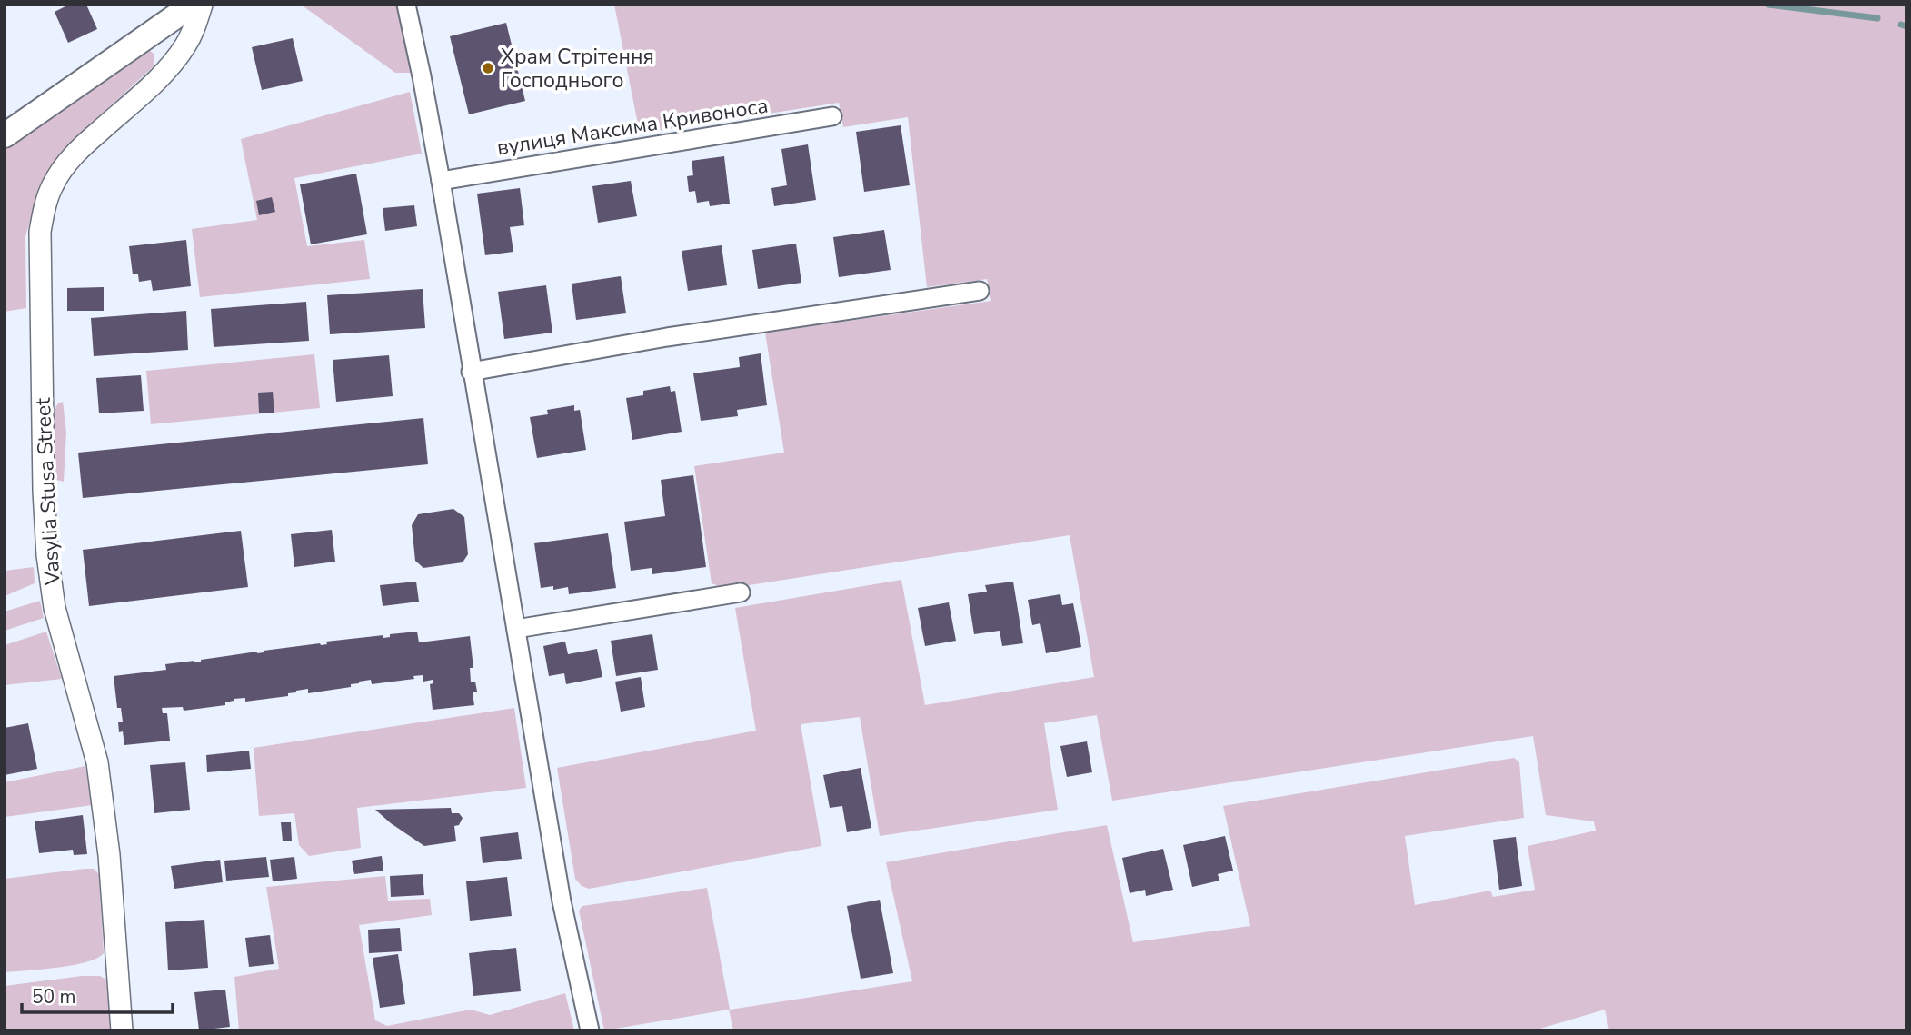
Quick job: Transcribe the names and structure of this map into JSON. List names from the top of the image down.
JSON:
{
  "streets": {
    "street": ["вулиця Максима Кривоноса", "Vasylia Stusa Street"]
  },
  "places": ["Храм Стрітення Господнього"],
  "scale_bar": "50 m"
}
